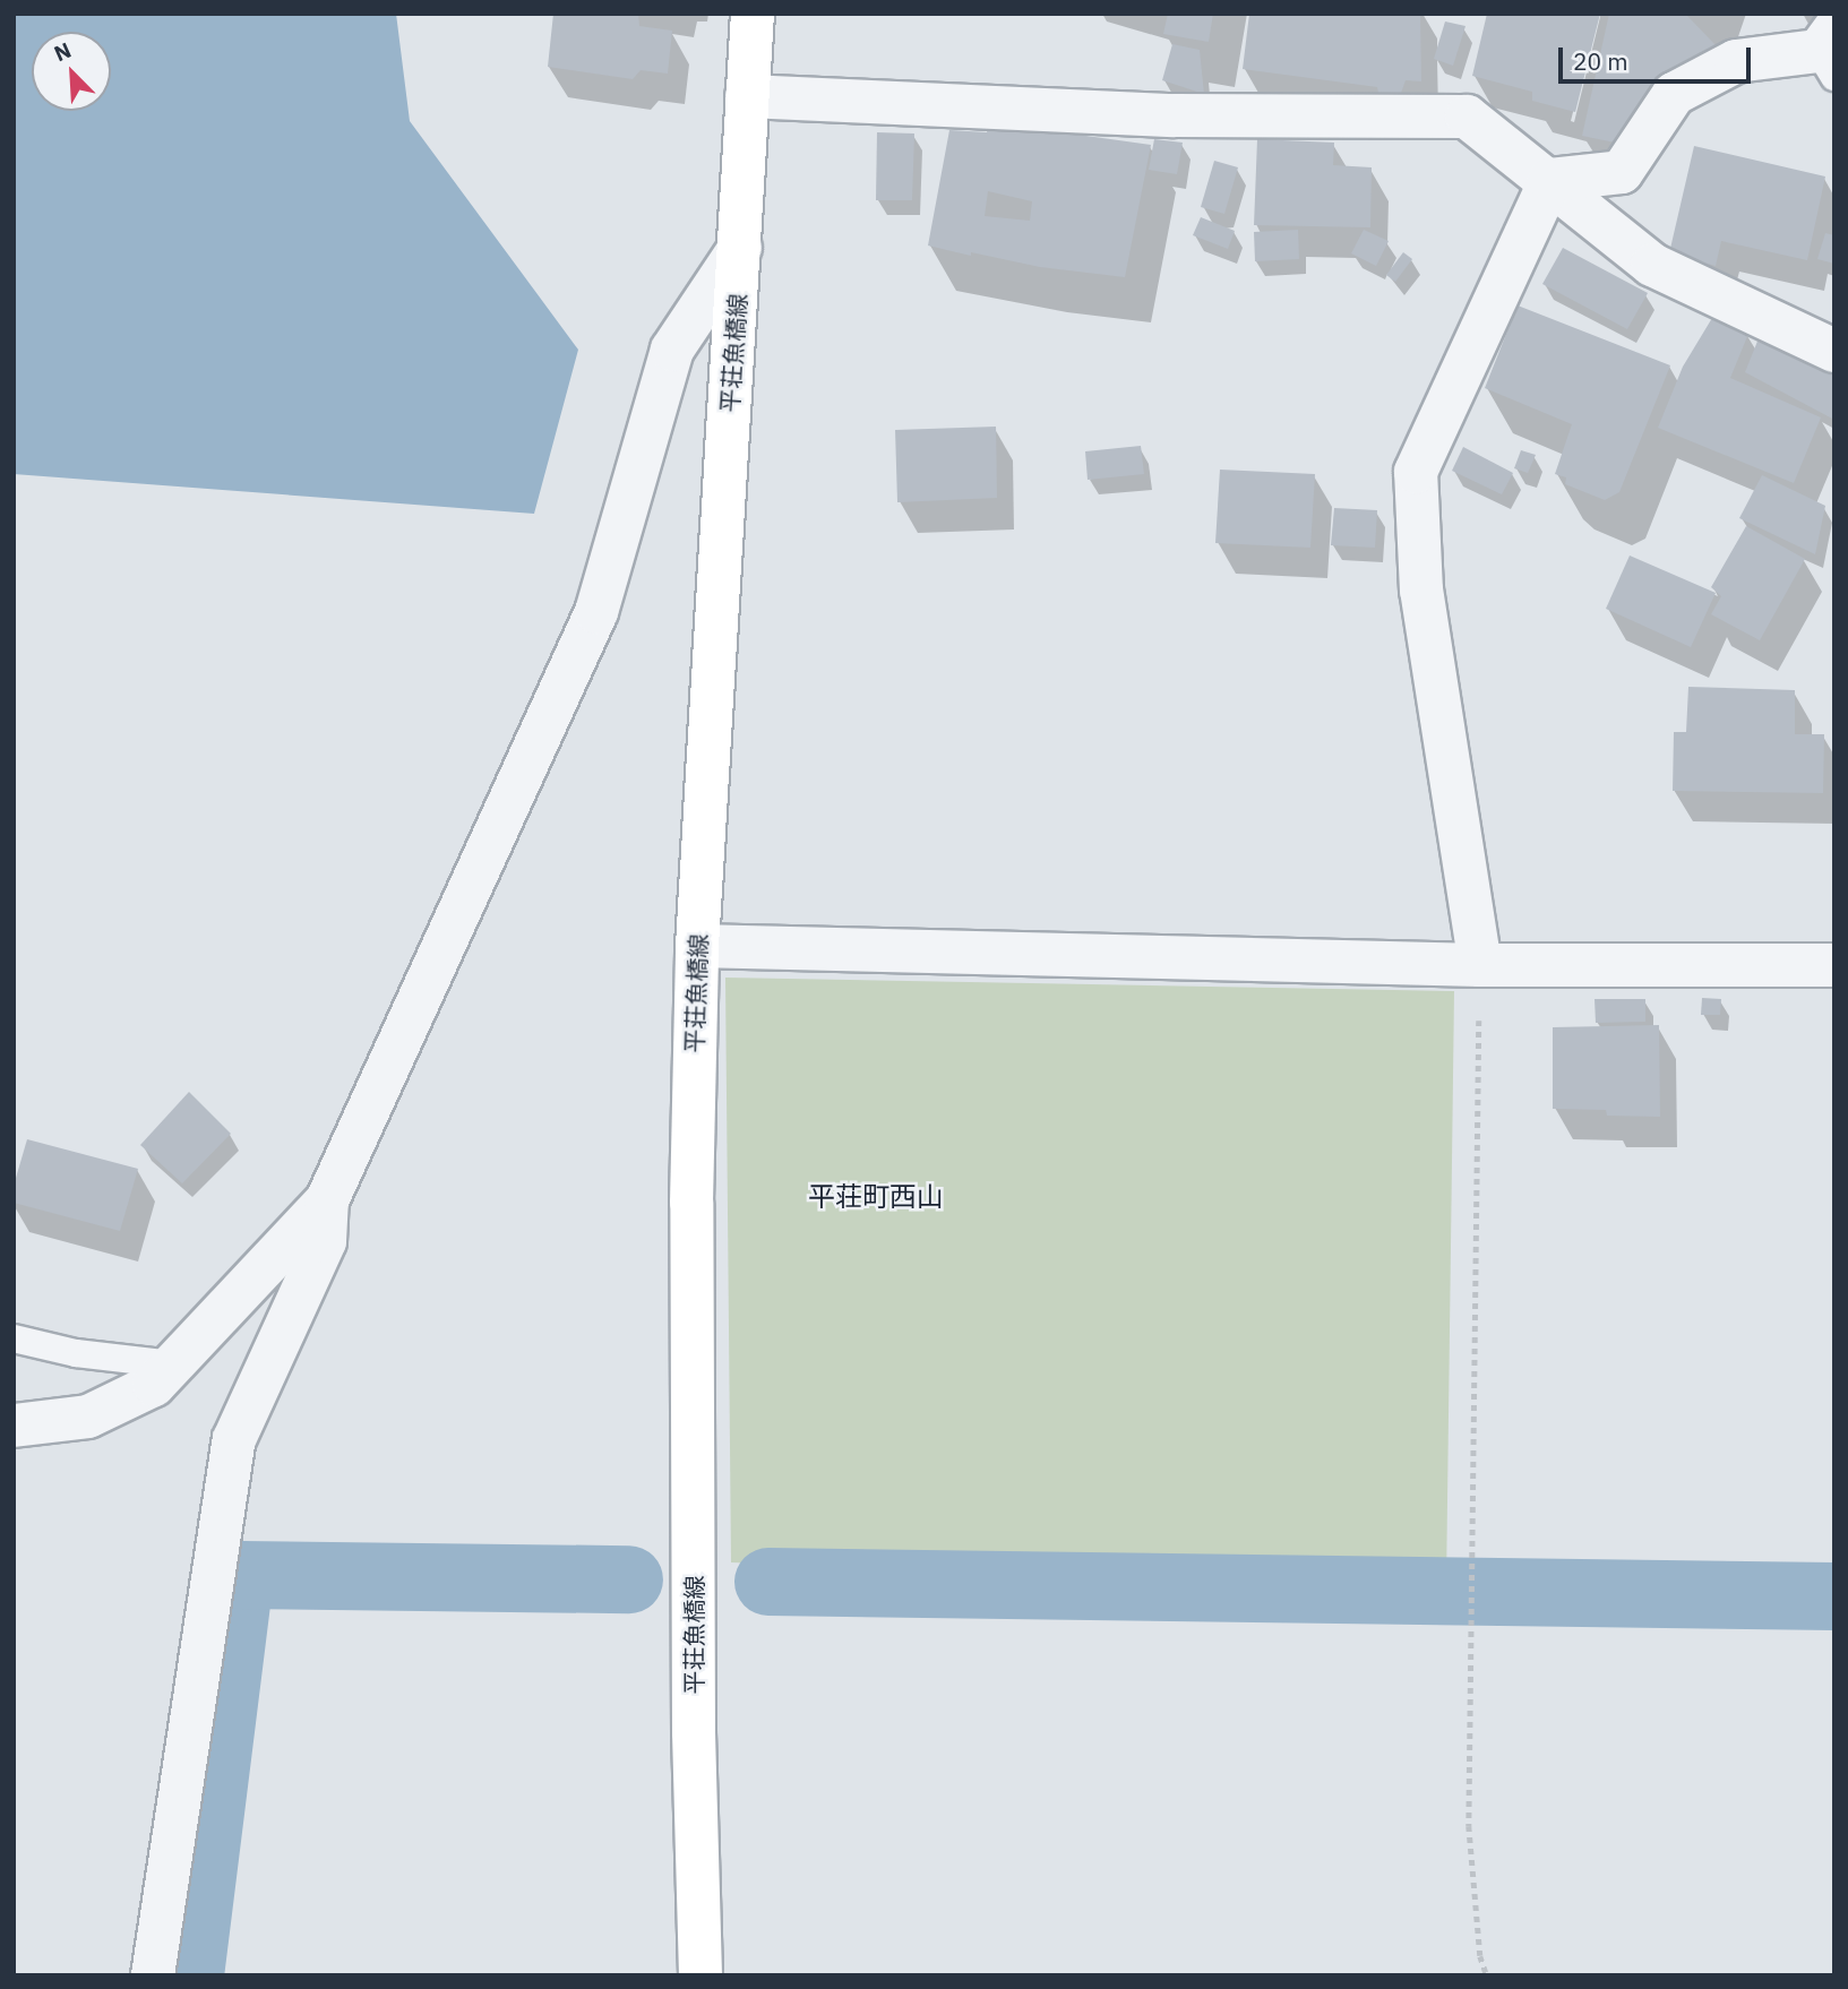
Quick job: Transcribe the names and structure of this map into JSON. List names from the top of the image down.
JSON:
{
  "streets": {
    "main road": ["平荘魚橋線"]
  },
  "districts": ["平荘町西山"],
  "scale_bar": "20 m",
  "north": "top left"
}
